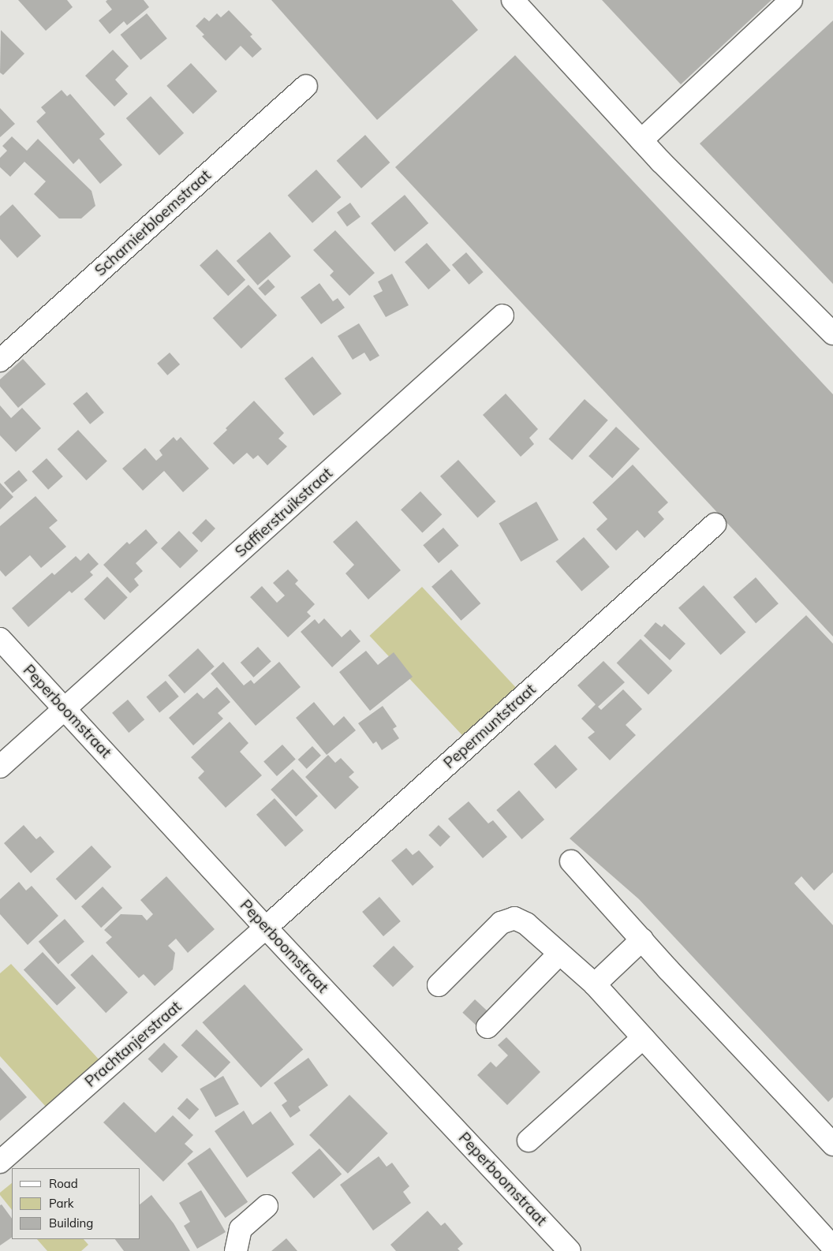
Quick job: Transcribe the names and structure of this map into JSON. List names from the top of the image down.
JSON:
{
  "streets": {
    "street": [
      "Scharnierbloemstraat",
      "Saffierstruikstraat",
      "Peperboomstraat",
      "Pepermuntstraat",
      "Prachtanjerstraat"
    ]
  },
  "crossings": [
    ["Saffierstruikstraat", "Peperboomstraat"],
    ["Peperboomstraat", "Pepermuntstraat"],
    ["Peperboomstraat", "Prachtanjerstraat"],
    ["Pepermuntstraat", "Prachtanjerstraat"]
  ],
  "legend": ["Road", "Park", "Building"]
}
